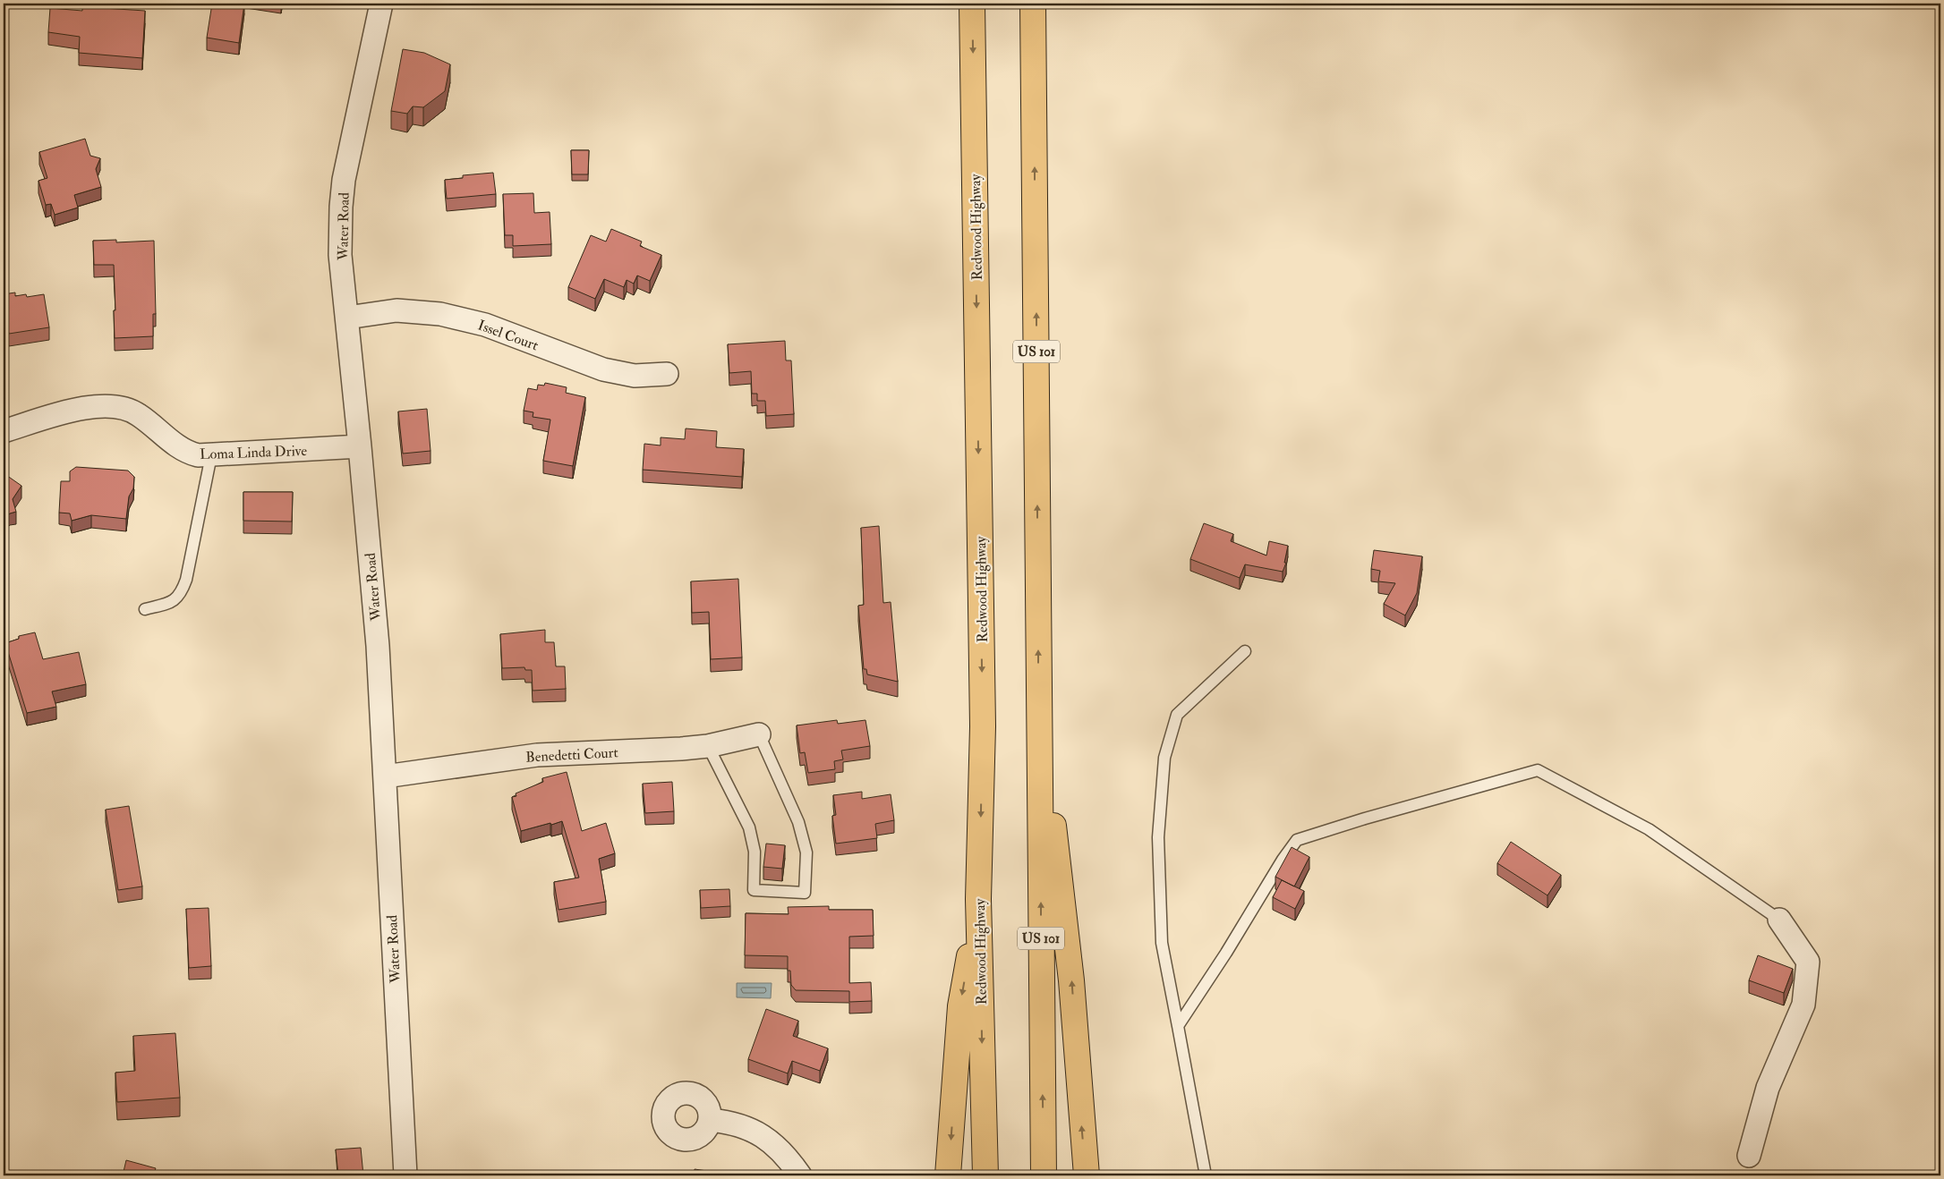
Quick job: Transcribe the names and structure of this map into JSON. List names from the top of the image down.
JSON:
{
  "streets": {
    "highway": ["Redwood Highway", "US 101"],
    "street": [
      "Water Road",
      "Issel Court",
      "Loma Linda Drive",
      "Benedetti Court"
    ]
  },
  "crossings": [
    ["Water Road", "Issel Court"],
    ["Water Road", "Loma Linda Drive"],
    ["Water Road", "Benedetti Court"]
  ]
}
